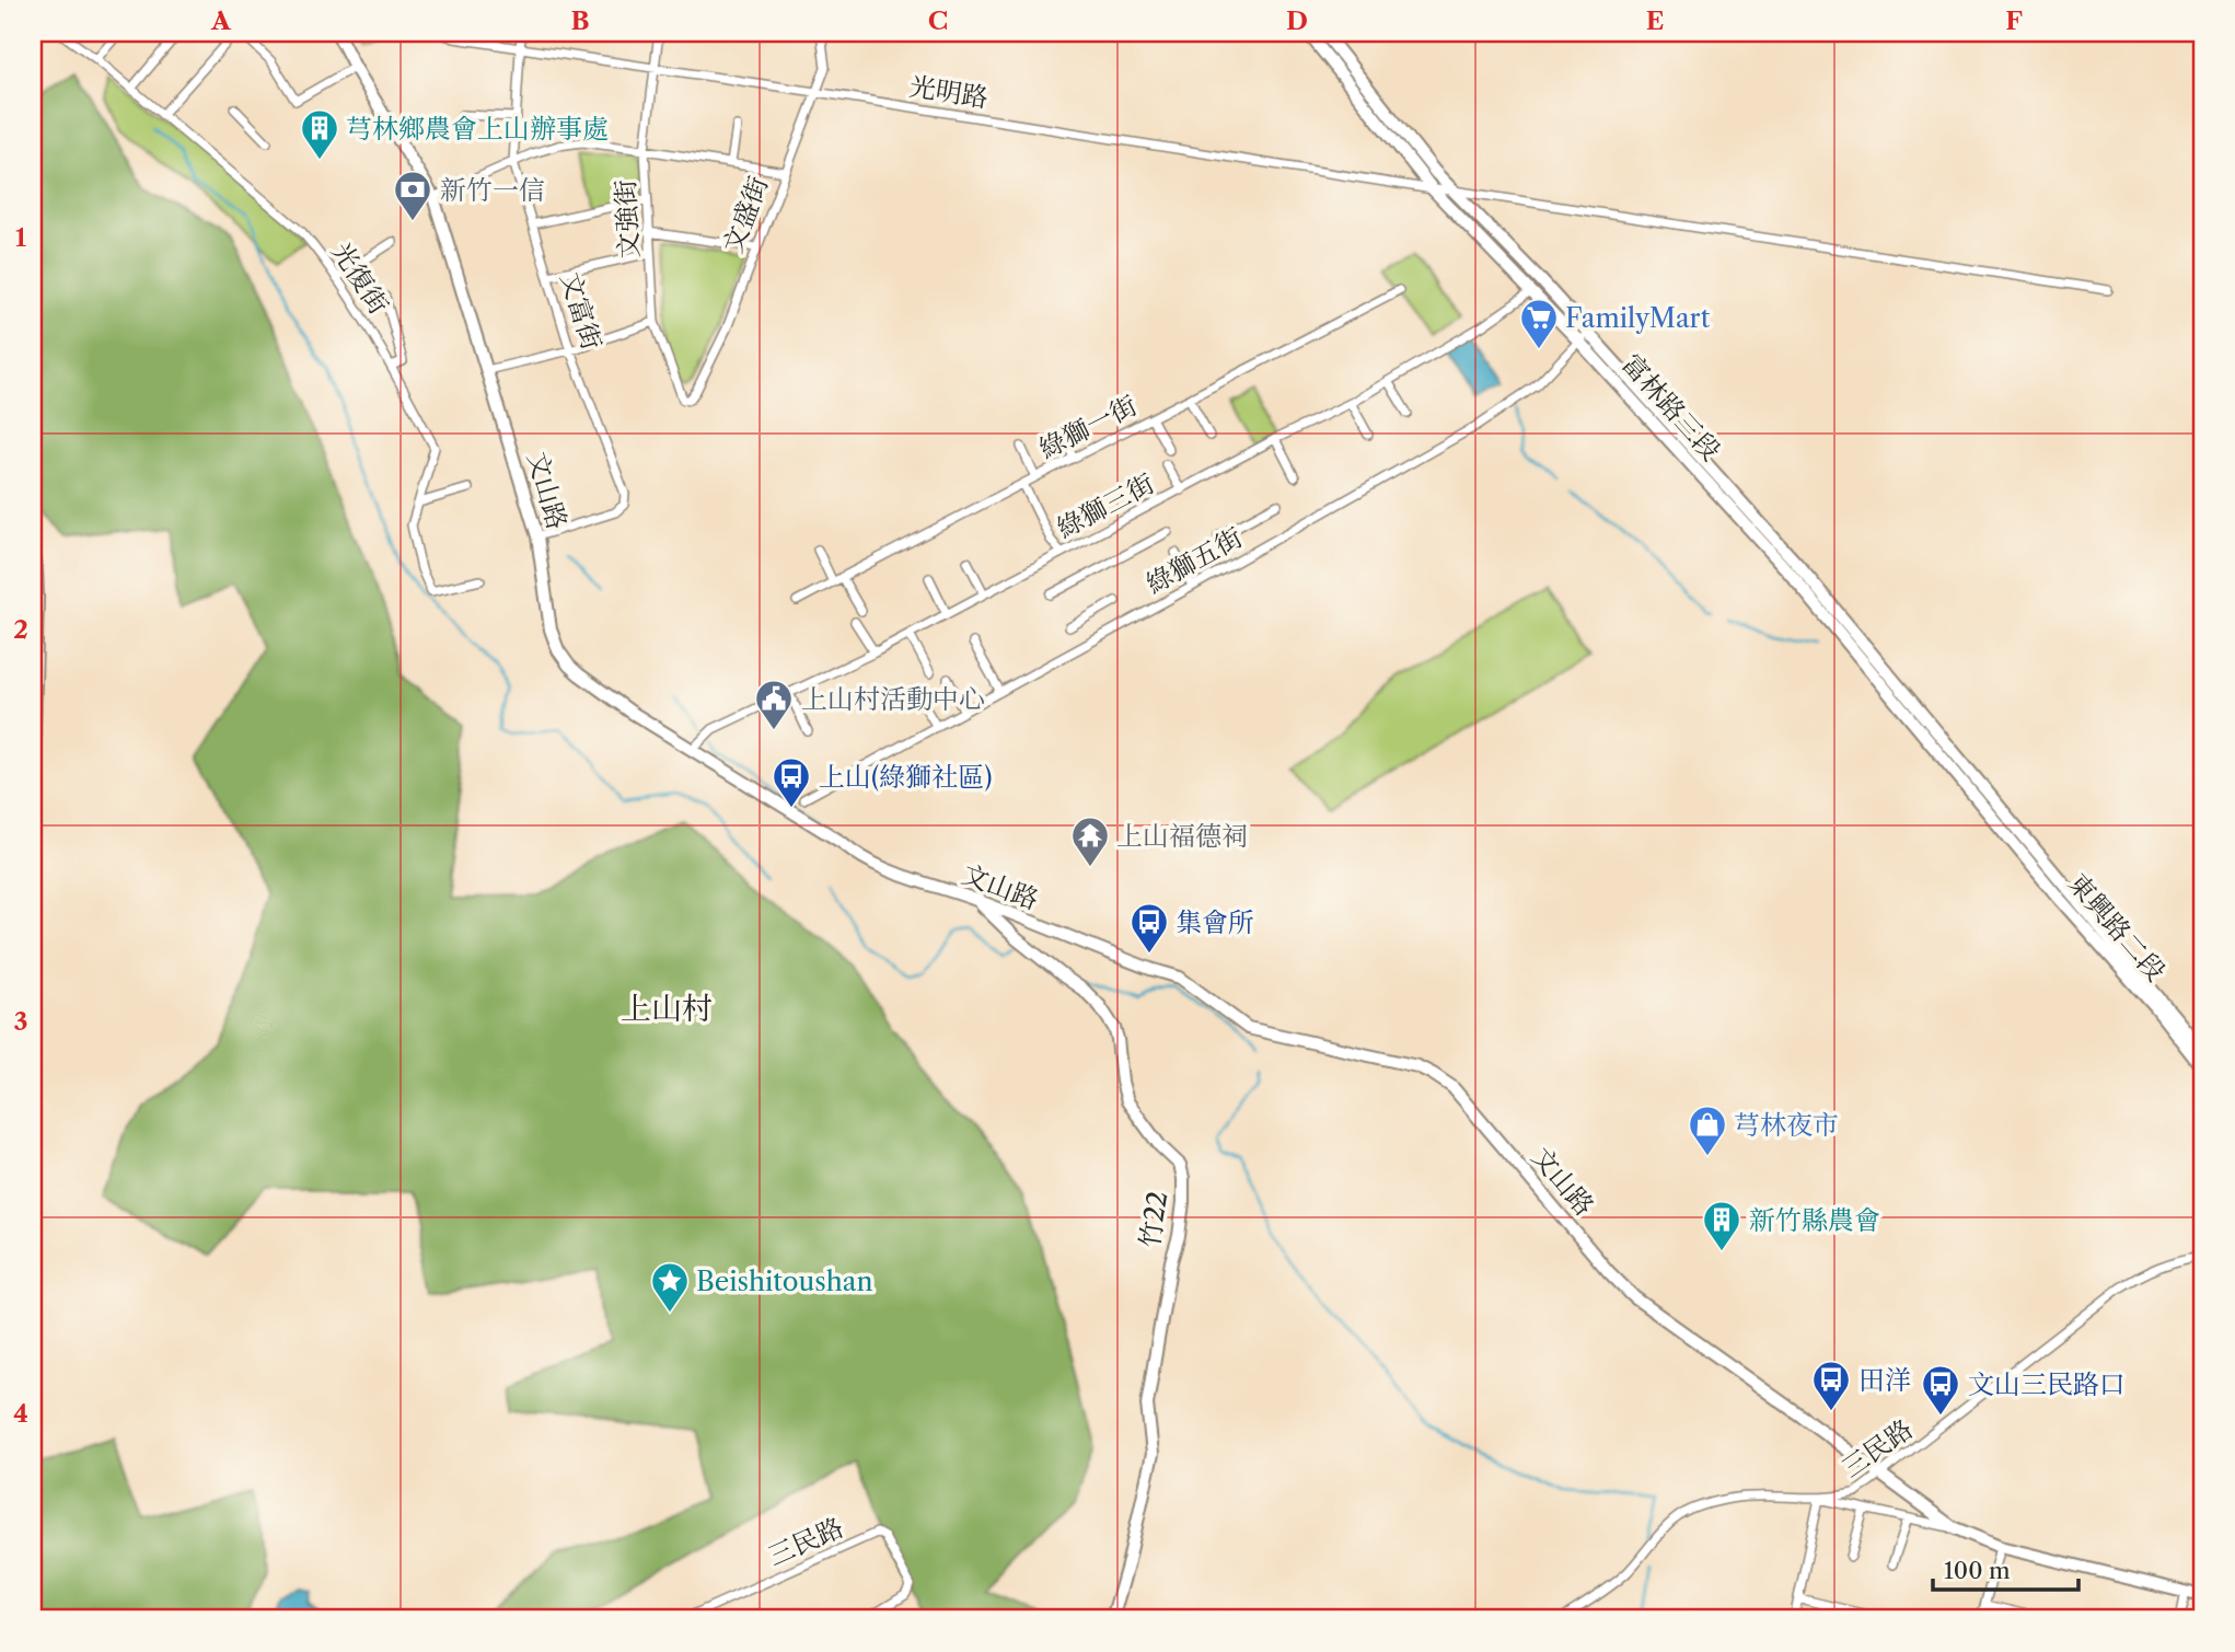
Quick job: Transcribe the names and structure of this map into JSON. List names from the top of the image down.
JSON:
{
  "streets": {
    "main road": [
      "富林路三段",
      "文山路",
      "東興路二段",
      "竹22"
    ],
    "street": [
      "光明路",
      "文盛街",
      "文強街",
      "光復街",
      "文富街",
      "綠獅一街",
      "綠獅三街",
      "綠獅五街",
      "三民路"
    ]
  },
  "crossings": [
    ["光明路", "文盛街"],
    ["光明路", "文強街"],
    ["光明路", "文富街"],
    ["光明路", "富林路三段"],
    ["文盛街", "文強街"],
    ["文富街", "文山路"],
    ["富林路三段", "綠獅三街"],
    ["富林路三段", "綠獅五街"],
    ["富林路三段", "東興路二段"],
    ["文山路", "綠獅三街"],
    ["文山路", "竹22"],
    ["文山路", "三民路"]
  ],
  "districts": ["上山村"],
  "places": {
    "building": ["芎林鄉農會上山辦事處", "新竹縣農會"],
    "bank": ["新竹一信"],
    "supermarket": ["FamilyMart"],
    "public building": ["上山村活動中心"],
    "bus stop": [
      "上山(綠獅社區)",
      "集會所",
      "田洋",
      "文山三民路口"
    ],
    "temple": ["上山福德祠"],
    "shop": ["芎林夜市"],
    "place": ["Beishitoushan"]
  },
  "scale_bar": "100 m",
  "grid": {
    "columns": [
      "A",
      "B",
      "C",
      "D",
      "E",
      "F"
    ],
    "rows": [
      "1",
      "2",
      "3",
      "4"
    ]
  }
}
